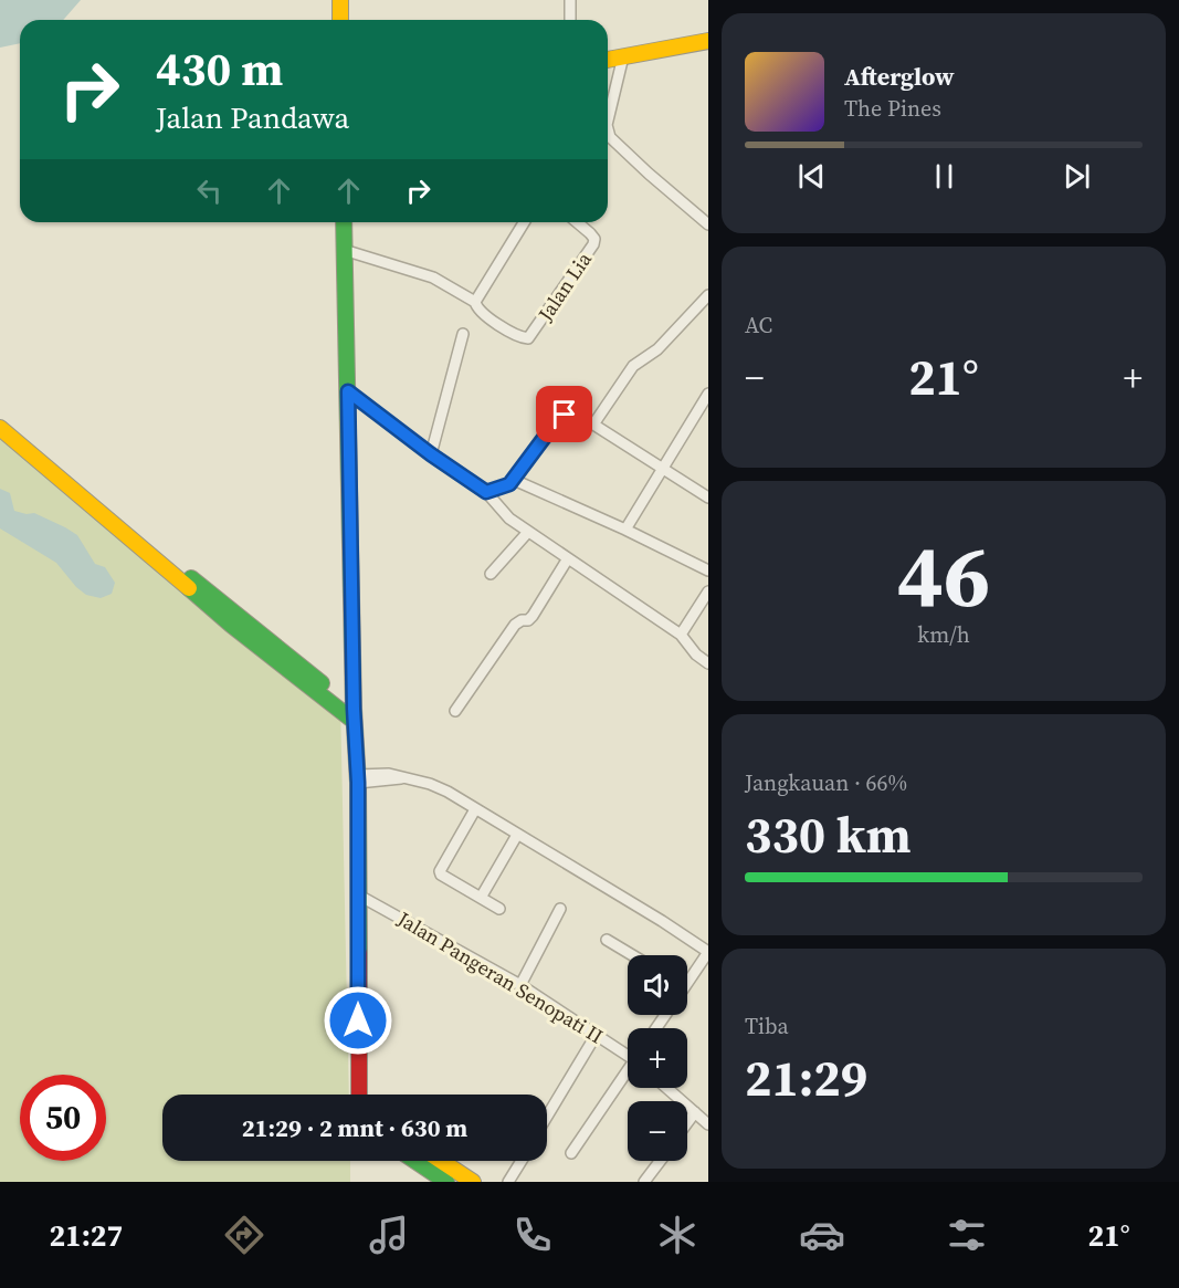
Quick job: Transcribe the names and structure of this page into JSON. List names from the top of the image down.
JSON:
{
  "streets": {
    "street": ["Jalan Lia", "Jalan Pangeran Senopati II"]
  },
  "page": {
    "turn": ["430 m", "Jalan Pandawa"],
    "song": ["Afterglow", "The Pines"],
    "tile": [
      "AC",
      ["46", "km/h"],
      ["Jangkauan · 66%", "330 km"],
      ["Tiba", "21:29"]
    ],
    "heat": ["−", "21°", "+"],
    "map_buttons": ["+", "−"],
    "limit": "50",
    "trip": "21:29 · 2 mnt · 630 m",
    "tabs": ["21:27", "21°"]
  }
}
